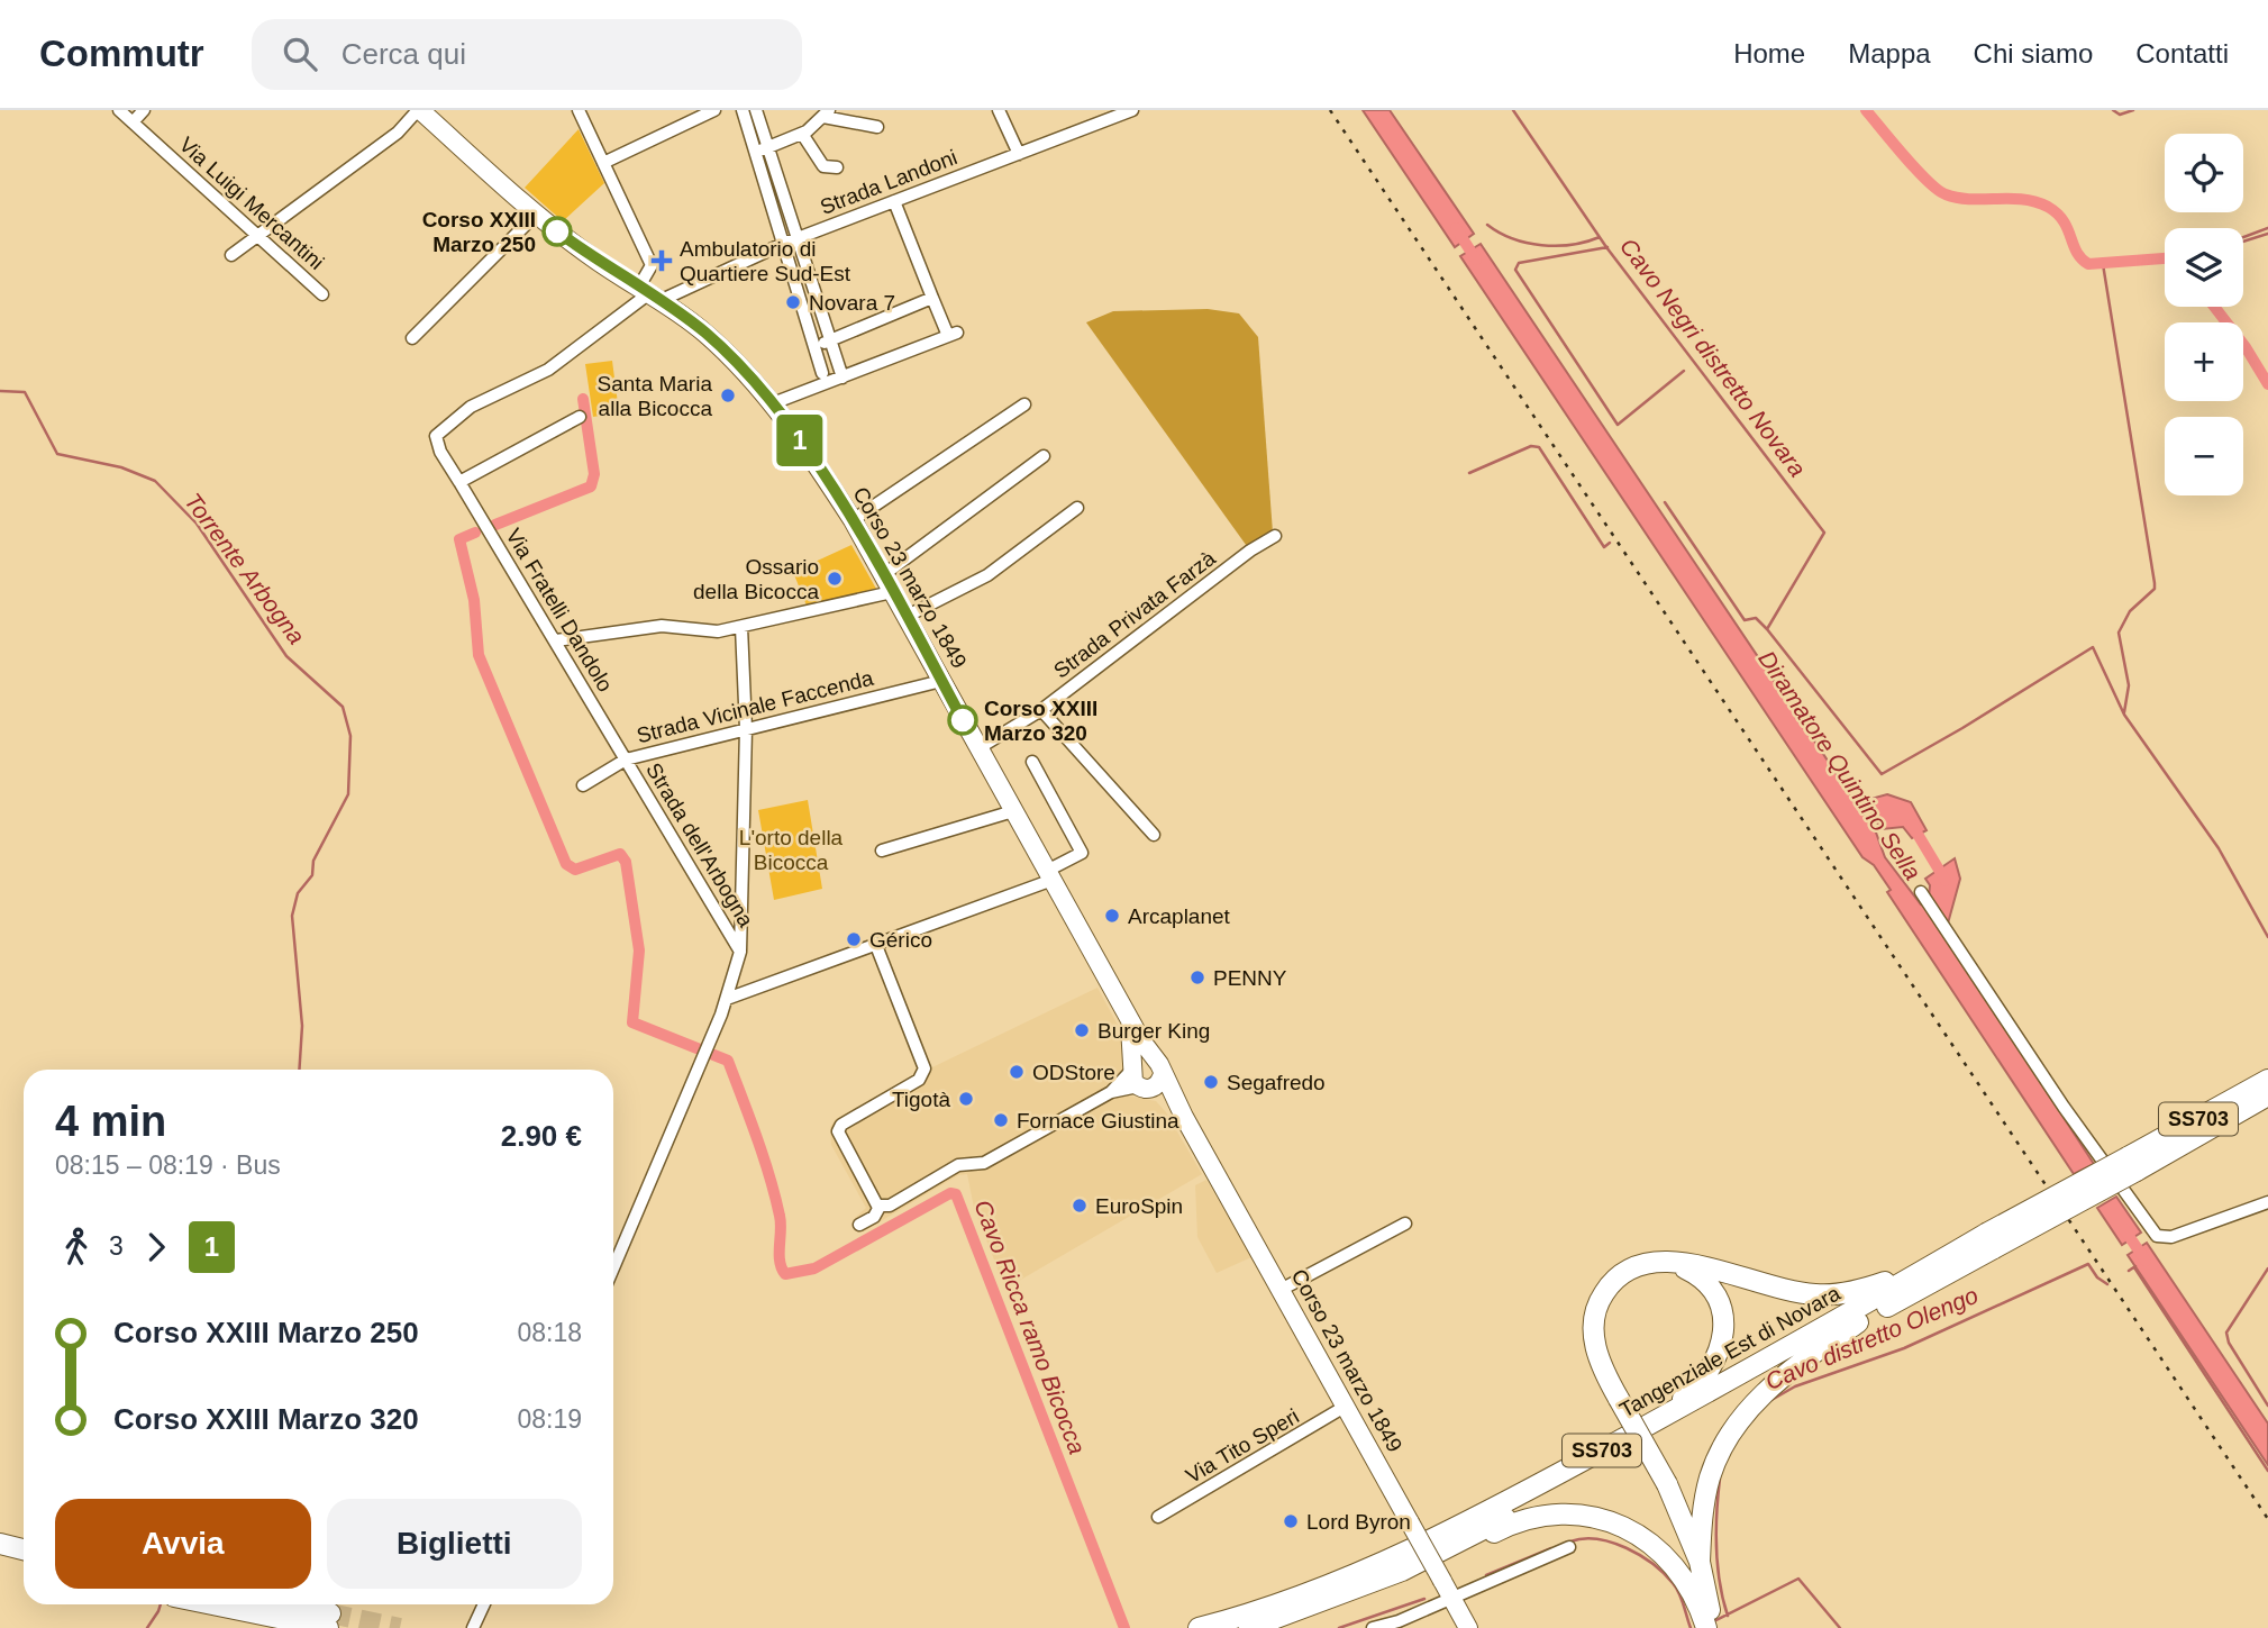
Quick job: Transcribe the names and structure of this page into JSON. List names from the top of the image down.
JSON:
{
  "streets": {
    "highway": ["SS703", "Tangenziale Est di Novara"],
    "main road": ["Corso 23 marzo 1849"],
    "street": [
      "Strada Landoni",
      "Via Luigi Mercantini",
      "Via Fratelli Dandolo",
      "Strada Privata Farzà",
      "Strada Vicinale Faccenda",
      "Strada dell'Arbogna",
      "Via Tito Speri"
    ]
  },
  "crossings": [
    ["Strada Landoni", "Corso 23 marzo 1849"],
    ["Strada Landoni", "Via Fratelli Dandolo"],
    ["Corso 23 marzo 1849", "Strada Privata Farzà"],
    ["Corso 23 marzo 1849", "Strada Vicinale Faccenda"],
    ["Corso 23 marzo 1849", "Via Tito Speri"],
    ["Via Fratelli Dandolo", "Strada Vicinale Faccenda"],
    ["Via Fratelli Dandolo", "Strada dell'Arbogna"],
    ["Strada Vicinale Faccenda", "Strada dell'Arbogna"],
    ["SS703", "Tangenziale Est di Novara"]
  ],
  "water": [
    "Cavo Negri distretto Novara",
    "Torrente Arbogna",
    "Diramatore Quintino Sella",
    "Cavo Ricca ramo Bicocca",
    "Cavo distretto Olengo"
  ],
  "parks": ["L'orto della Bicocca"],
  "places": {
    "other": [
      "Corso XXIII Marzo 250",
      "Novara 7",
      "Santa Maria alla Bicocca",
      "Ossario della Bicocca",
      "Corso XXIII Marzo 320",
      "Arcaplanet",
      "Gérico",
      "PENNY",
      "Burger King",
      "ODStore",
      "Segafredo",
      "Tigotà",
      "Fornace Giustina",
      "EuroSpin",
      "Lord Byron"
    ],
    "health": ["Ambulatorio di Quartiere Sud-Est"]
  },
  "lines": ["bus line 1"],
  "page": {
    "header": "Commutr",
    "search": "Cerca qui",
    "nav": [
      "Home",
      "Mappa",
      "Chi siamo",
      "Contatti"
    ],
    "on_map": "1",
    "map_buttons": ["+", "−"],
    "heading": ["4 min", "08:15 – 08:19 · Bus", "2.90 €"],
    "legs": ["3", "1"],
    "list": [
      {
        "name": "Corso XXIII Marzo 250",
        "value": "08:18"
      },
      {
        "name": "Corso XXIII Marzo 320",
        "value": "08:19"
      }
    ],
    "buttons": ["Avvia", "Biglietti"]
  }
}
